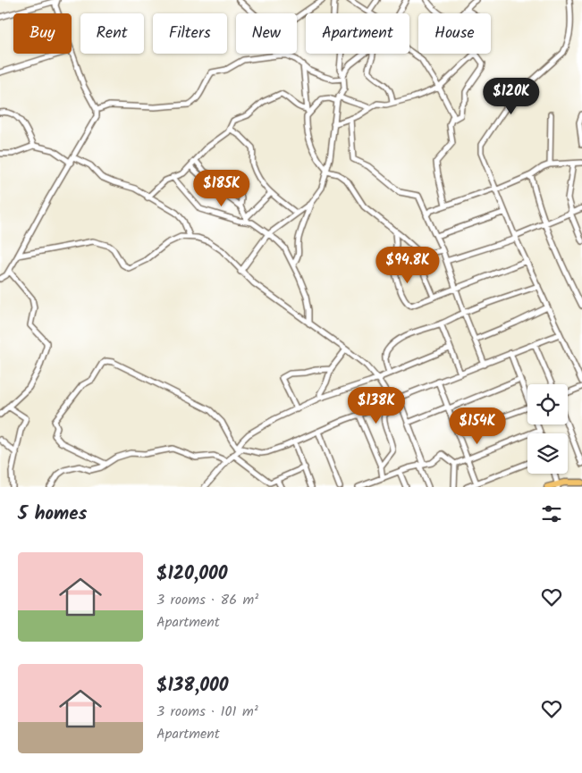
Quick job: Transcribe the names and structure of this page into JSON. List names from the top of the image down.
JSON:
{
  "page": {
    "chip": [
      "Buy",
      "Rent",
      "Filters",
      "New",
      "Apartment",
      "House"
    ],
    "price": [
      "$120K",
      "$185K",
      "$94.8K",
      "$138K",
      "$154K"
    ],
    "heading": "5 homes",
    "list": [
      {
        "name": "$120,000",
        "note": "3 rooms · 86 m² · Apartment"
      },
      {
        "name": "$138,000",
        "note": "3 rooms · 101 m² · Apartment"
      }
    ]
  }
}
